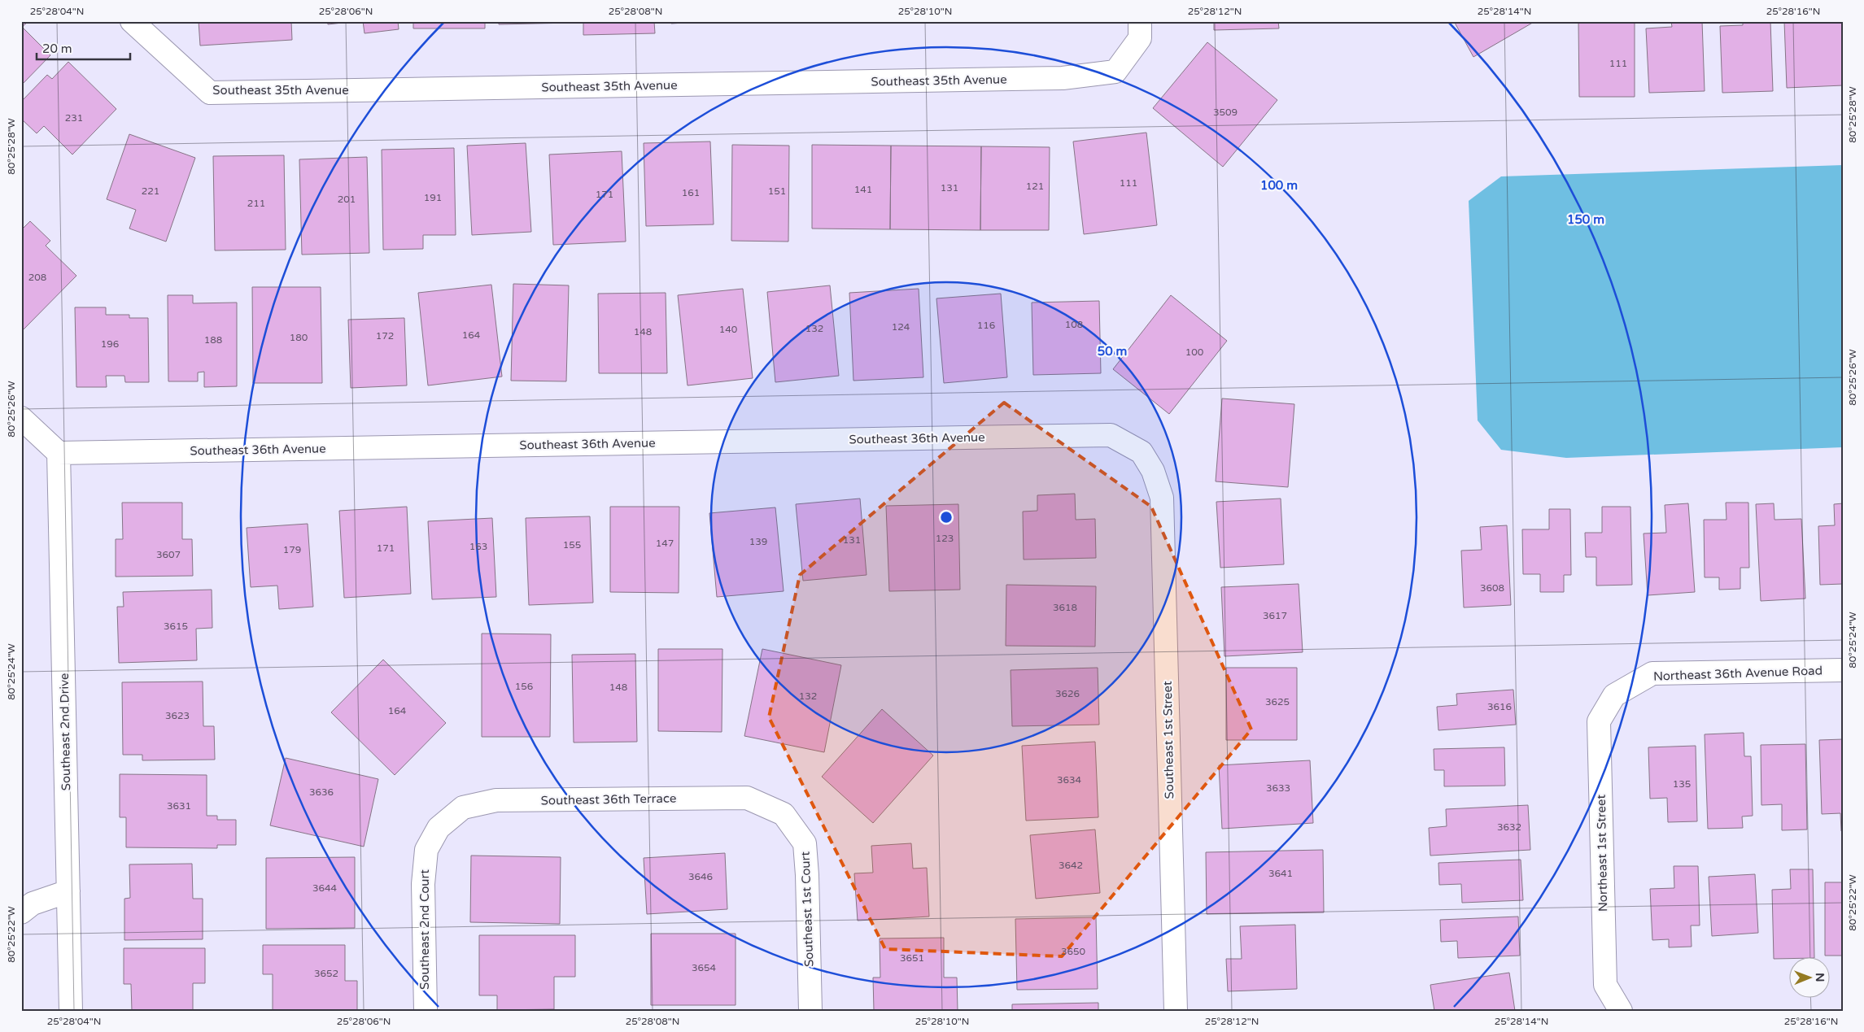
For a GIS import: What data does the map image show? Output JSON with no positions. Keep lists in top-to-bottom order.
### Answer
{
  "streets": {
    "street": [
      "Southeast 35th Avenue",
      "Southeast 36th Avenue",
      "Northeast 36th Avenue Road",
      "Southeast 2nd Drive",
      "Southeast 1st Street",
      "Southeast 36th Terrace",
      "Northeast 1st Street",
      "Southeast 1st Court",
      "Southeast 2nd Court"
    ]
  },
  "crossings": [
    ["Southeast 36th Avenue", "Southeast 2nd Drive"],
    ["Southeast 36th Avenue", "Southeast 1st Street"],
    ["Northeast 36th Avenue Road", "Northeast 1st Street"],
    ["Southeast 36th Terrace", "Southeast 1st Court"],
    ["Southeast 36th Terrace", "Southeast 2nd Court"]
  ],
  "house_numbers": [
    "111",
    "3509",
    "231",
    "111",
    "121",
    "131",
    "141",
    "221",
    "151",
    "161",
    "171",
    "191",
    "201",
    "211",
    "208",
    "108",
    "116",
    "124",
    "132",
    "140",
    "148",
    "164",
    "172",
    "180",
    "188",
    "196",
    "100",
    "123",
    "131",
    "139",
    "147",
    "155",
    "163",
    "171",
    "179",
    "3607",
    "3608",
    "3618",
    "3617",
    "3615",
    "156",
    "148",
    "3626",
    "132",
    "3625",
    "3616",
    "164",
    "3623",
    "3634",
    "135",
    "3633",
    "3636",
    "3631",
    "3632",
    "3642",
    "3641",
    "3646",
    "3644",
    "3650",
    "3651",
    "3654",
    "3652"
  ],
  "scale_bar": "20 m",
  "north": "right",
  "coordinates": [
    "25°28'04\"N",
    "25°28'06\"N",
    "25°28'08\"N",
    "25°28'10\"N",
    "25°28'12\"N",
    "25°28'14\"N",
    "25°28'16\"N",
    "80°25'28\"W",
    "80°25'26\"W",
    "80°25'24\"W",
    "80°25'22\"W"
  ],
  "rings": ["100 m", "150 m", "50 m"]
}
